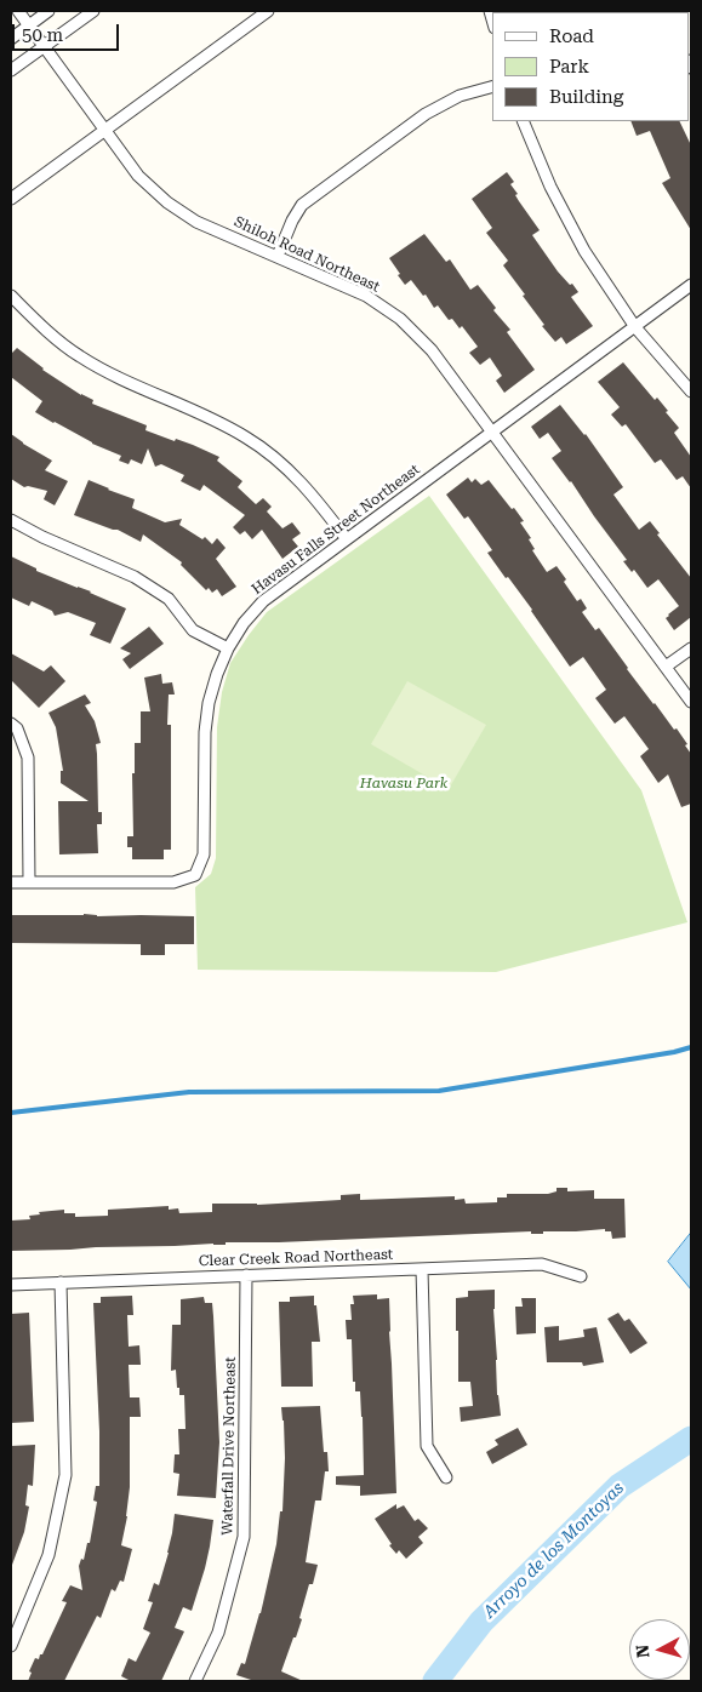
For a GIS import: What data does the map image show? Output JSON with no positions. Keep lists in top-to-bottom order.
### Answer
{
  "streets": {
    "street": [
      "Shiloh Road Northeast",
      "Havasu Falls Street Northeast",
      "Clear Creek Road Northeast",
      "Waterfall Drive Northeast"
    ]
  },
  "crossings": [
    ["Shiloh Road Northeast", "Havasu Falls Street Northeast"],
    ["Clear Creek Road Northeast", "Waterfall Drive Northeast"]
  ],
  "water": ["Arroyo de los Montoyas"],
  "parks": ["Havasu Park"],
  "legend": ["Road", "Park", "Building"],
  "scale_bar": "50 m",
  "north": "left"
}
